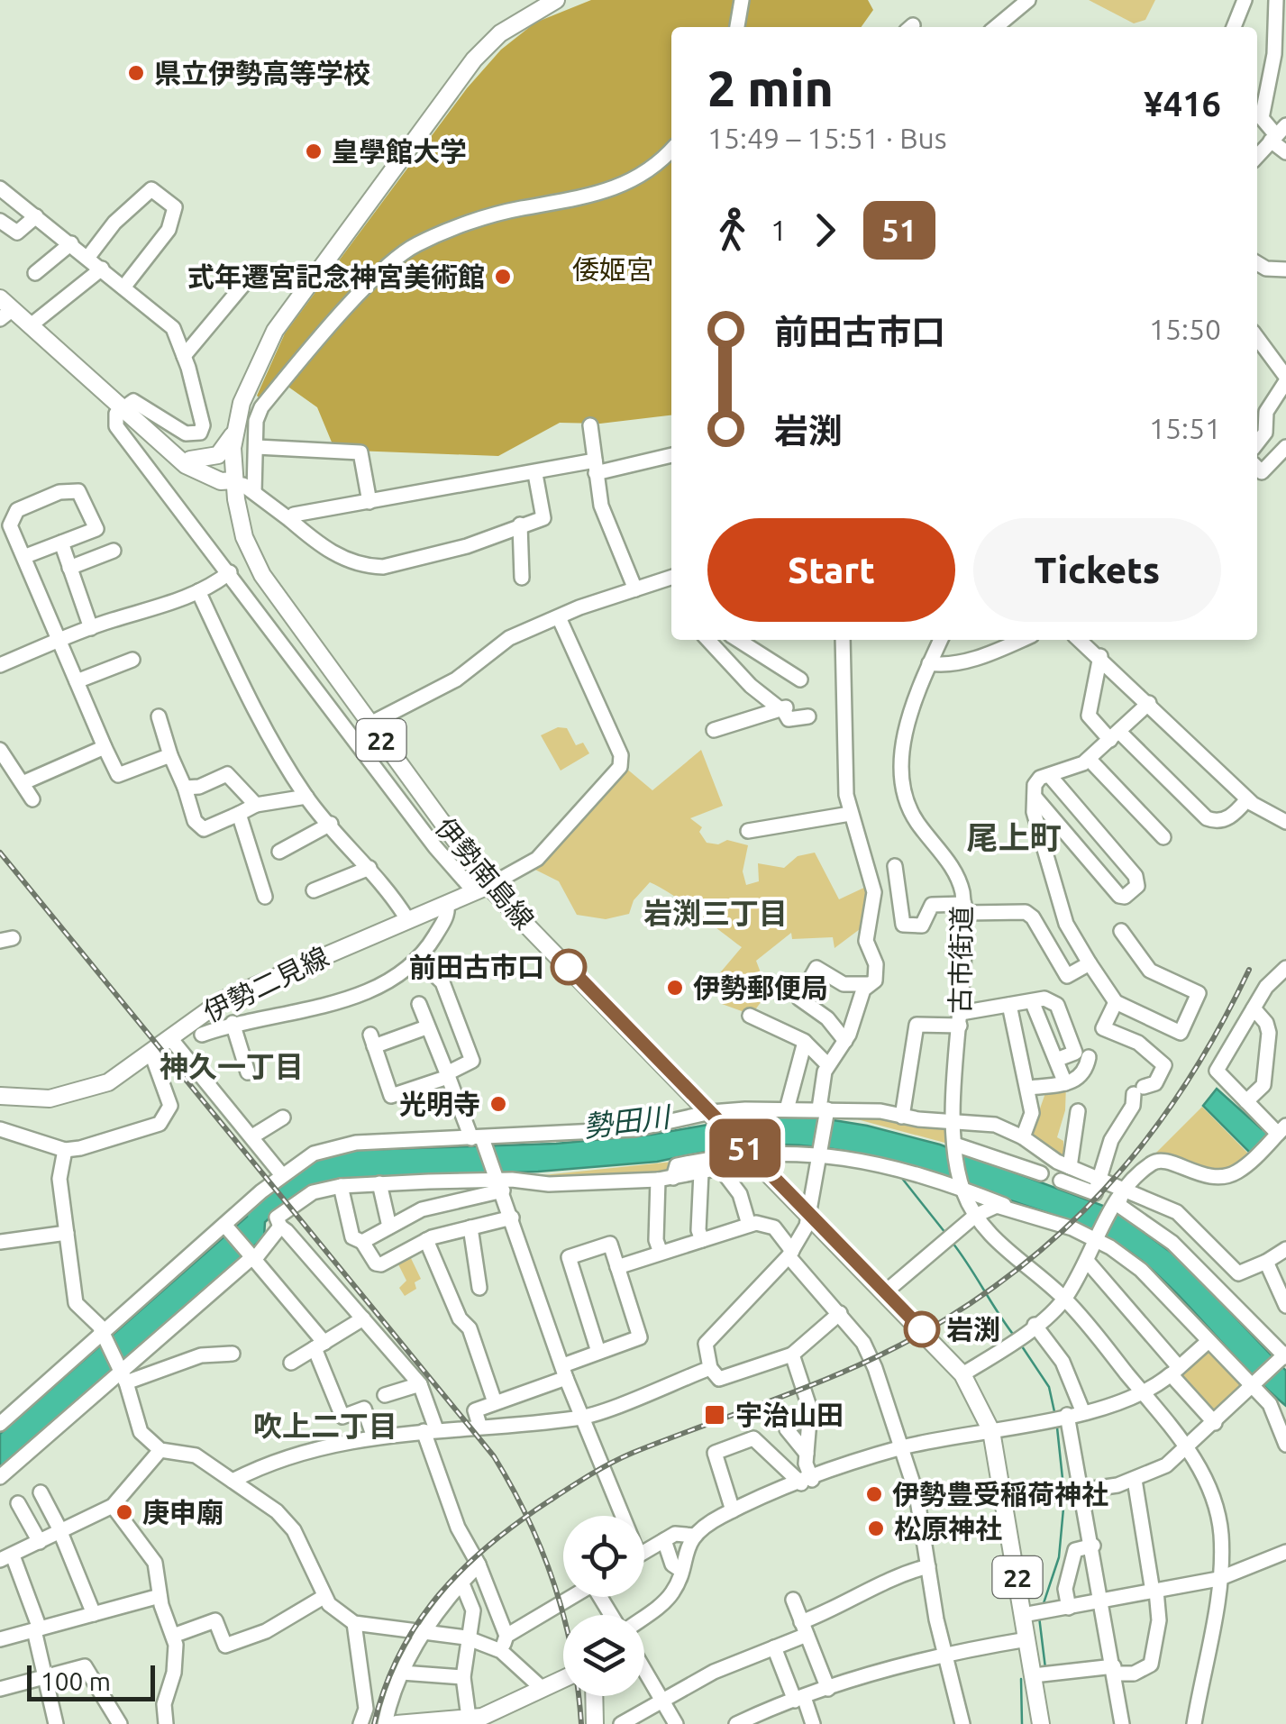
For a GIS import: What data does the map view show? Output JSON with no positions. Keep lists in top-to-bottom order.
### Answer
{
  "streets": {
    "main road": ["22", "伊勢南島線", "伊勢二見線"],
    "street": ["古市街道"]
  },
  "crossings": [
    ["伊勢南島線", "伊勢二見線"]
  ],
  "districts": [
    "尾上町",
    "岩渕三丁目",
    "神久一丁目",
    "吹上二丁目"
  ],
  "water": ["勢田川"],
  "parks": ["倭姬宮"],
  "places": {
    "other": [
      "県立伊勢高等学校",
      "皇學館大学",
      "式年遷宮記念神宮美術館",
      "前田古市口",
      "伊勢郵便局",
      "光明寺",
      "岩渕",
      "伊勢豊受稲荷神社",
      "庚申廟",
      "松原神社"
    ],
    "transit": ["宇治山田"]
  },
  "lines": ["bus line 51"],
  "scale_bar": "100 m",
  "page": {
    "on_map": "51",
    "heading": ["2 min", "15:49 – 15:51 · Bus", "¥416"],
    "legs": ["1", "51"],
    "list": [
      {
        "name": "前田古市口",
        "value": "15:50"
      },
      {
        "name": "岩渕",
        "value": "15:51"
      }
    ],
    "buttons": ["Start", "Tickets"],
    "scale": "100 m"
  }
}
